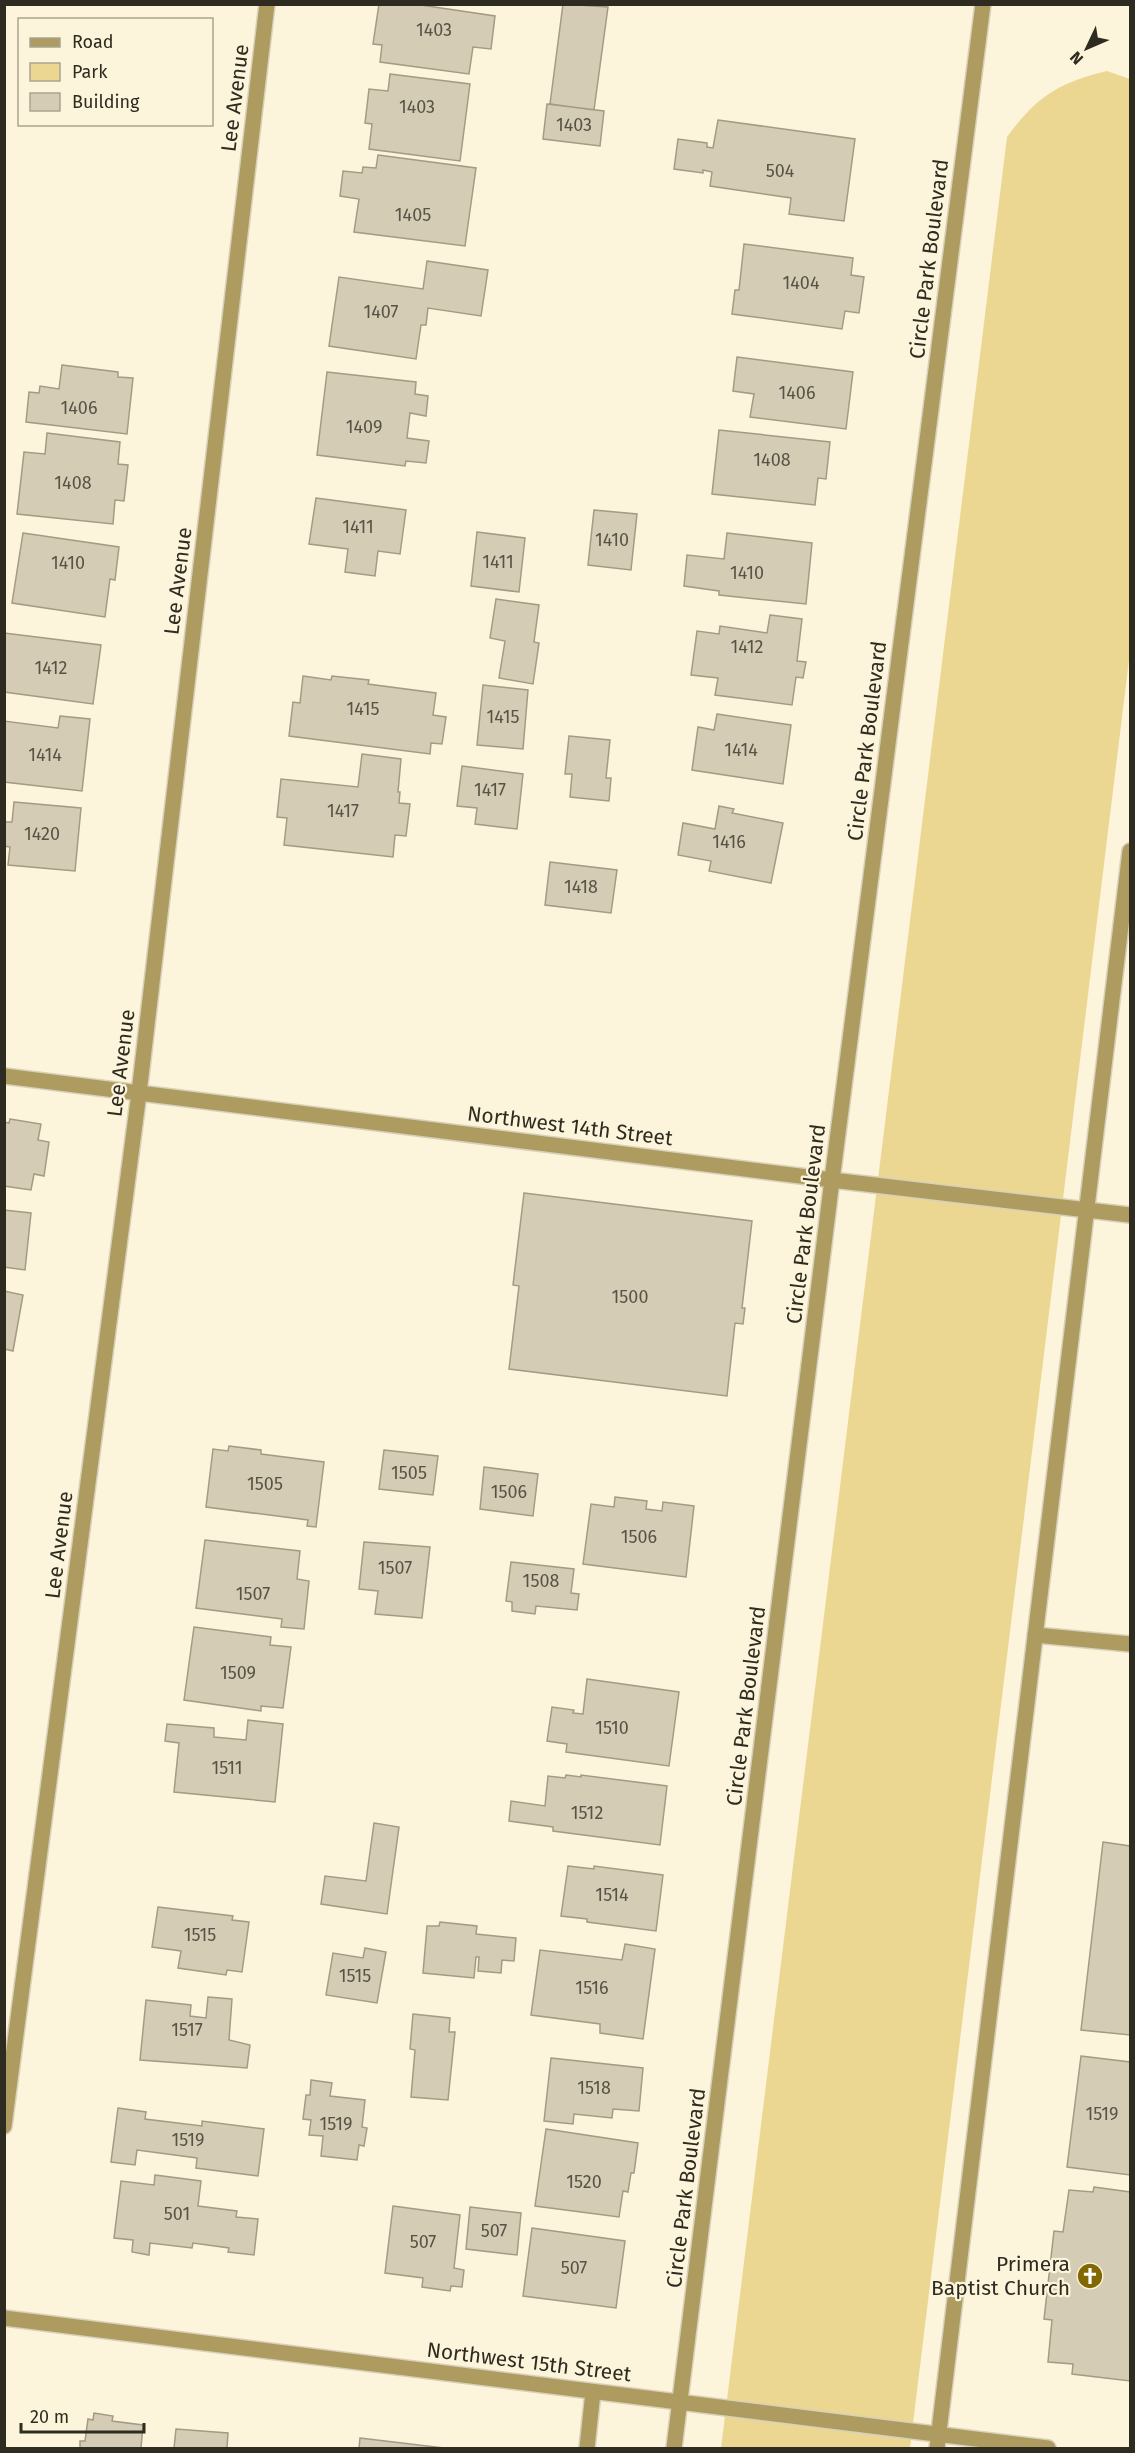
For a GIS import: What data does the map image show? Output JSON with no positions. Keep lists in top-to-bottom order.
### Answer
{
  "streets": {
    "street": [
      "Lee Avenue",
      "Circle Park Boulevard",
      "Northwest 14th Street",
      "Northwest 15th Street"
    ]
  },
  "crossings": [
    ["Lee Avenue", "Northwest 14th Street"],
    ["Circle Park Boulevard", "Northwest 14th Street"],
    ["Circle Park Boulevard", "Northwest 15th Street"]
  ],
  "places": {
    "church": ["Primera Baptist Church"]
  },
  "house_numbers": [
    "1403",
    "1403",
    "1403",
    "504",
    "1405",
    "1404",
    "1407",
    "1406",
    "1406",
    "1409",
    "1408",
    "1408",
    "1411",
    "1410",
    "1411",
    "1410",
    "1410",
    "1412",
    "1412",
    "1415",
    "1415",
    "1414",
    "1414",
    "1417",
    "1417",
    "1420",
    "1416",
    "1418",
    "1500",
    "1505",
    "1505",
    "1506",
    "1506",
    "1507",
    "1508",
    "1507",
    "1509",
    "1510",
    "1511",
    "1512",
    "1514",
    "1515",
    "1515",
    "1516",
    "1517",
    "1518",
    "1519",
    "1519",
    "1519",
    "1520",
    "501",
    "507",
    "507",
    "507"
  ],
  "legend": ["Road", "Park", "Building"],
  "scale_bar": "20 m",
  "north": "bottom left"
}
